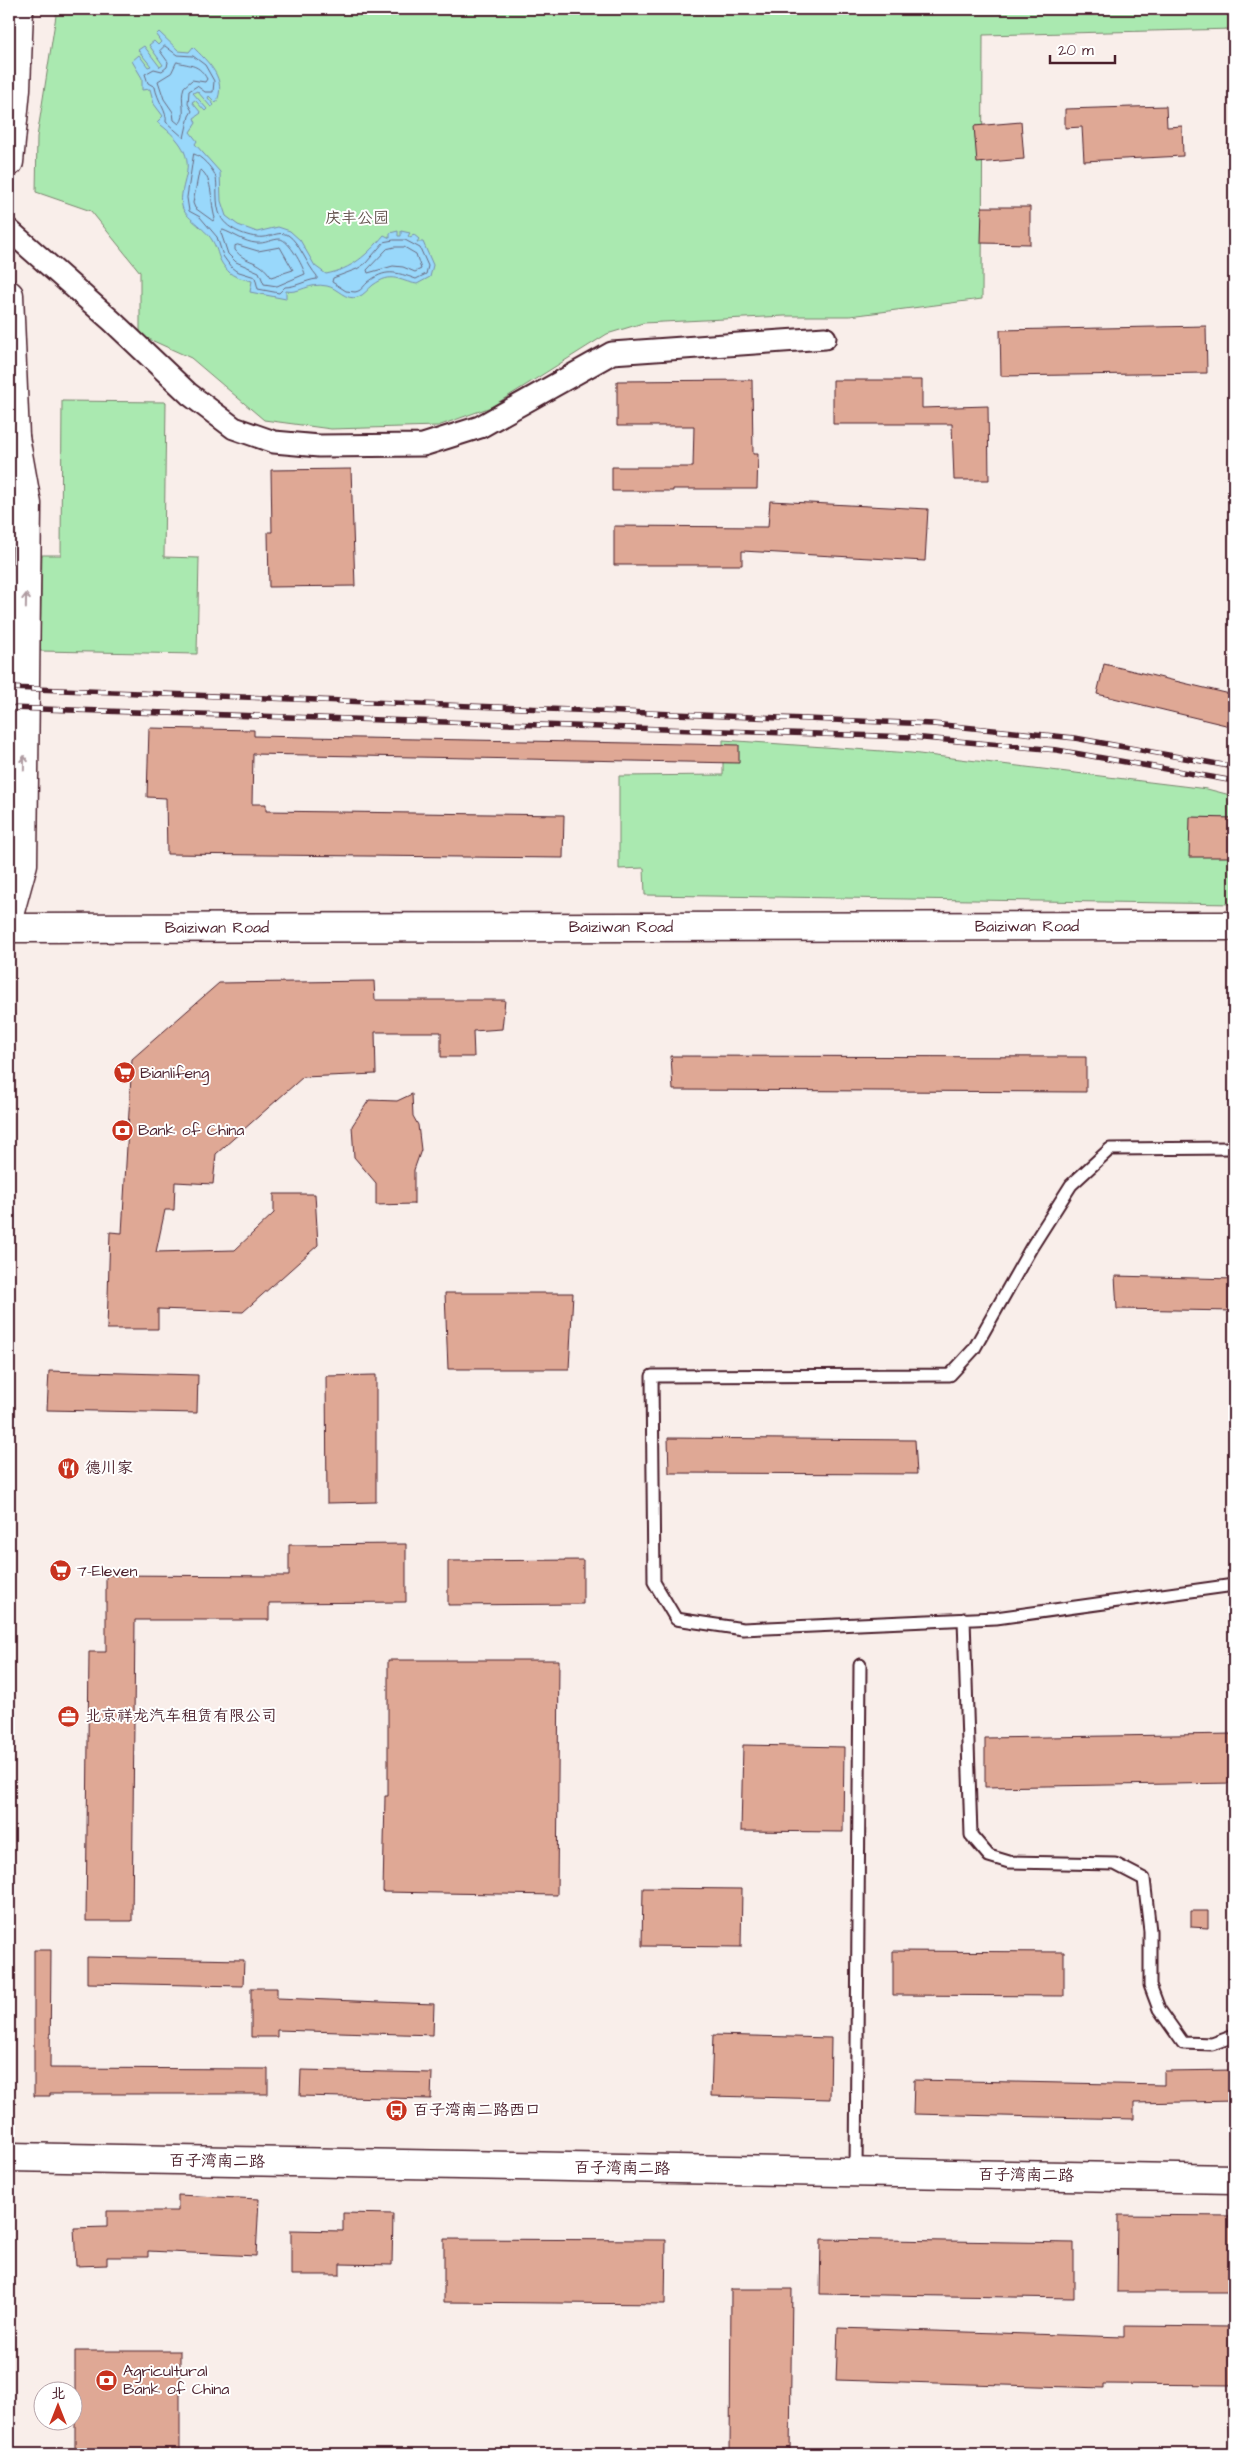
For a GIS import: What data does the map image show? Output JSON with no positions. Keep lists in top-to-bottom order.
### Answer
{
  "streets": {
    "street": ["Baiziwan Road", "百子湾南二路"]
  },
  "parks": ["庆丰公园"],
  "places": {
    "supermarket": ["Bianlifeng", "7-Eleven"],
    "bank": ["Bank of China", "Agricultural Bank of China"],
    "restaurant": ["德川家"],
    "office": ["北京祥龙汽车租赁有限公司"],
    "bus stop": ["百子湾南二路西口"]
  },
  "scale_bar": "20 m",
  "north": "top"
}
